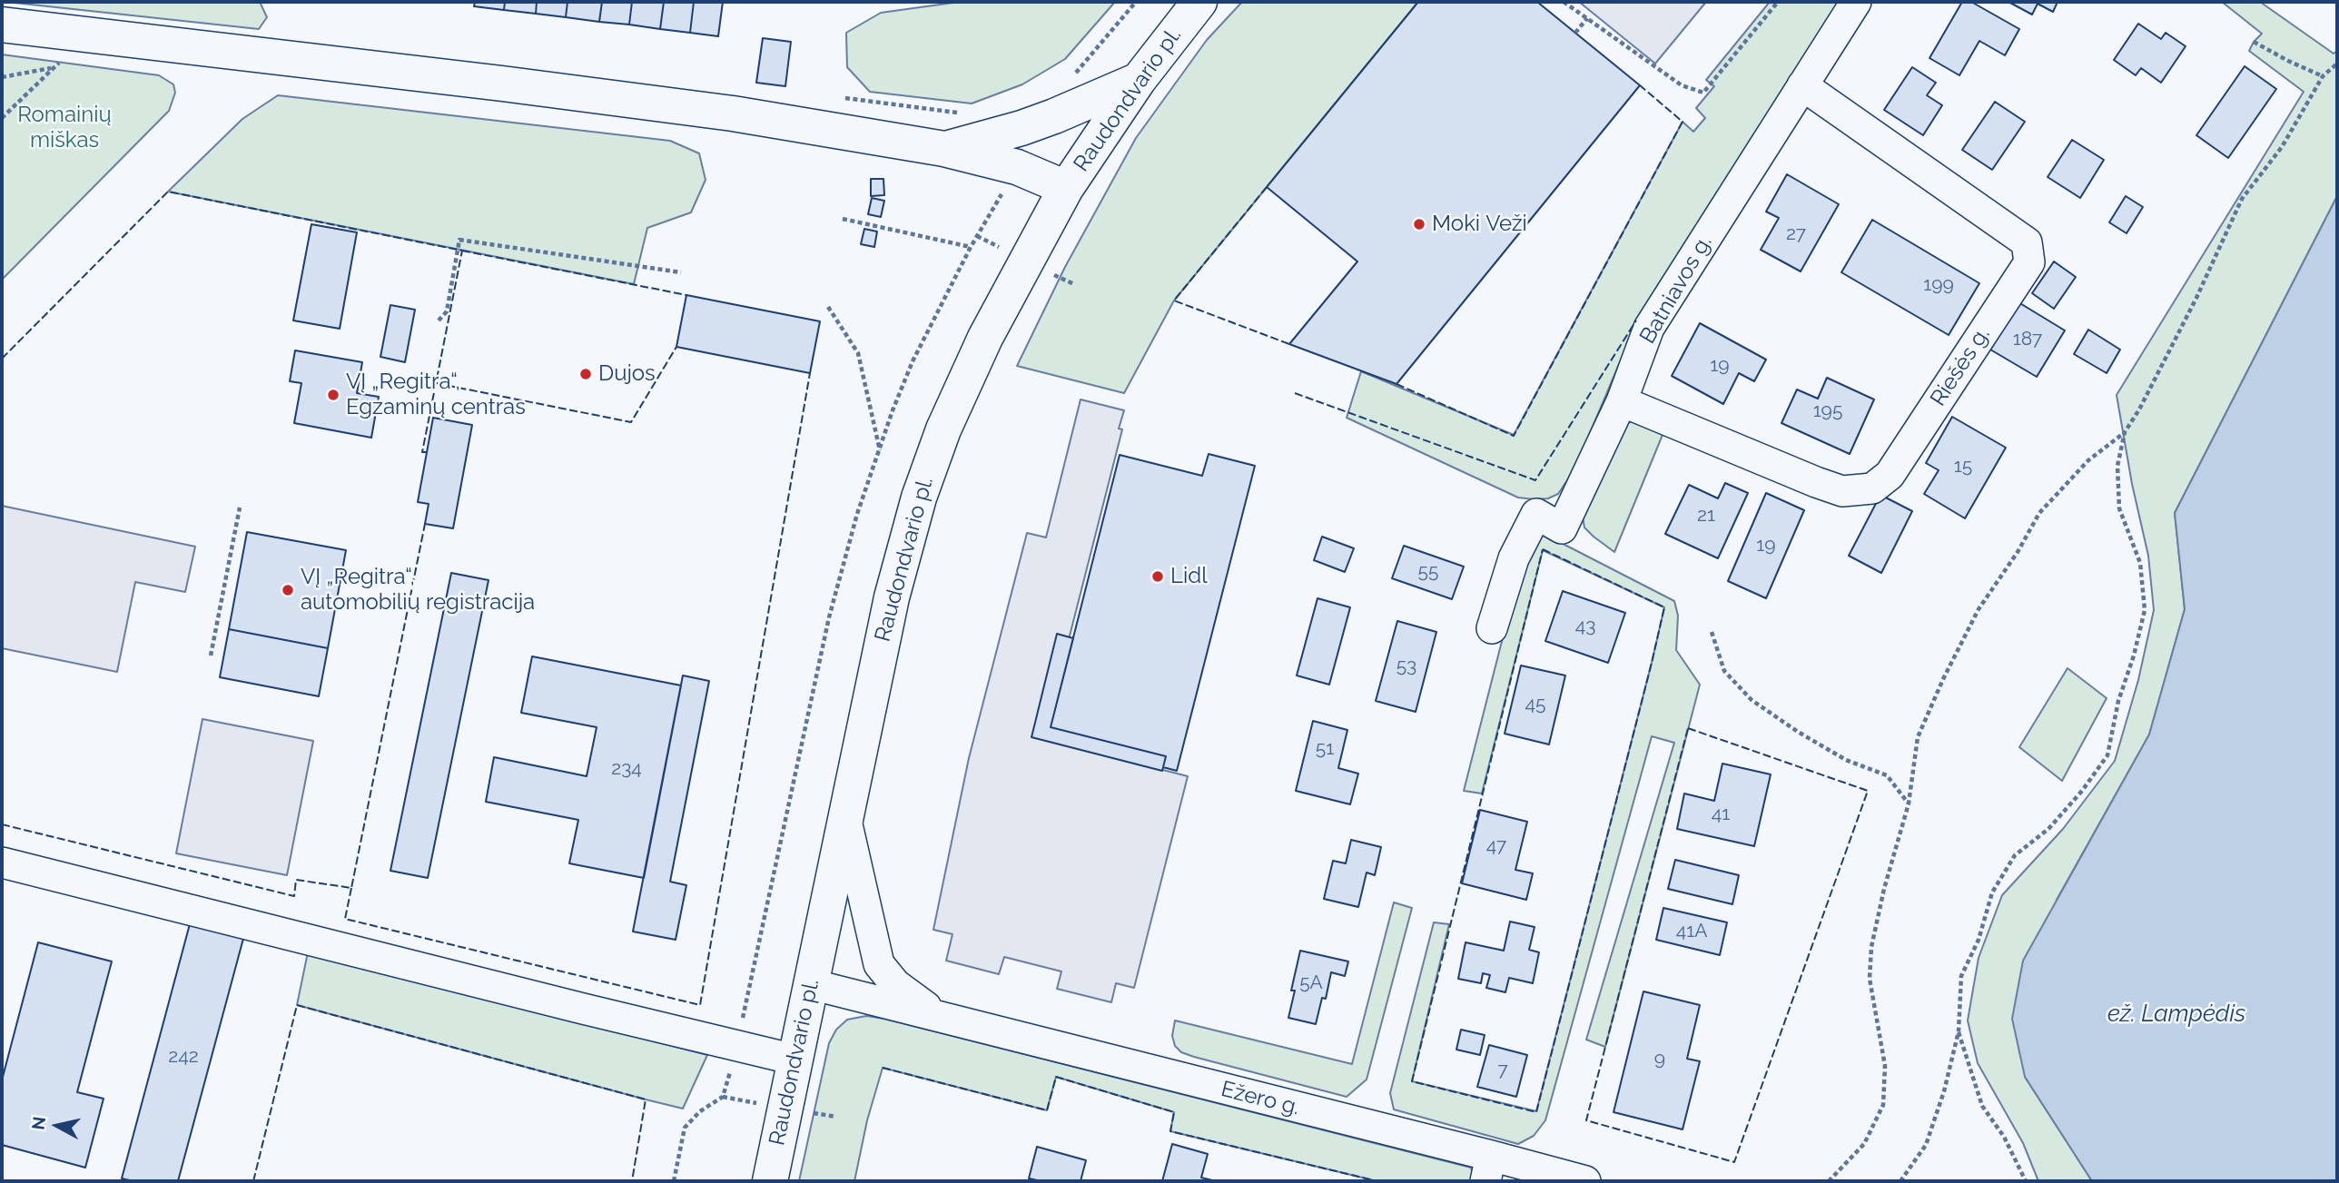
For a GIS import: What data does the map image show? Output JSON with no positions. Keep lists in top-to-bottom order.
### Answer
{
  "streets": {
    "main road": ["Raudondvario pl."],
    "street": ["Batniavos g.", "Riešės g.", "Ežero g."]
  },
  "crossings": [
    ["Raudondvario pl.", "Ežero g."],
    ["Batniavos g.", "Riešės g."]
  ],
  "water": ["ež. Lampėdis"],
  "parks": ["Romainių miškas"],
  "places": [
    "Moki Veži",
    "Dujos",
    "VĮ „Regitra“, Egzaminų centras",
    "Lidl",
    "VĮ „Regitra“, automobilių registracija"
  ],
  "house_numbers": [
    "27",
    "199",
    "187",
    "19",
    "195",
    "15",
    "21",
    "19",
    "55",
    "43",
    "53",
    "45",
    "51",
    "234",
    "41",
    "47",
    "41A",
    "5A",
    "242",
    "9",
    "7"
  ],
  "north": "left"
}
